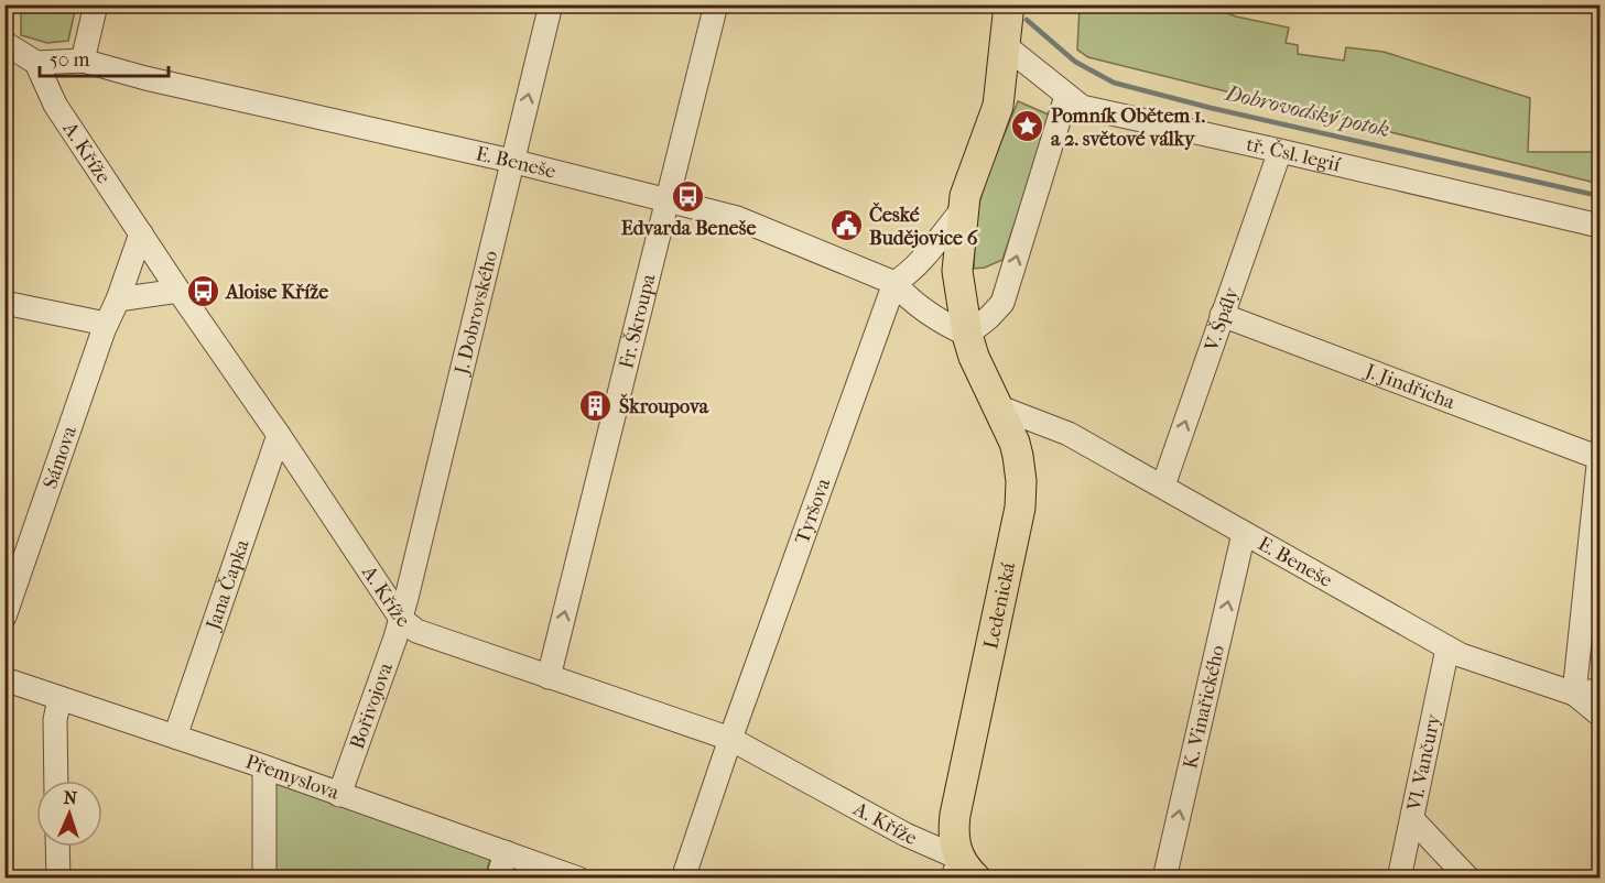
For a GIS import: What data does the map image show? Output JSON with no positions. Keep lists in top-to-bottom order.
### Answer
{
  "streets": {
    "main road": ["Ledenická"],
    "street": [
      "A. Kříže",
      "tř. Čsl. legií",
      "E. Beneše",
      "J. Dobrovského",
      "V. Špály",
      "Fr. Škroupa",
      "J. Jindřicha",
      "Sámova",
      "Tyršova",
      "Jana Čapka",
      "K. Vinařického",
      "Bořivojova",
      "Vl. Vančury",
      "Přemyslova"
    ]
  },
  "crossings": [
    ["A. Kříže", "E. Beneše"],
    ["A. Kříže", "J. Dobrovského"],
    ["A. Kříže", "Fr. Škroupa"],
    ["A. Kříže", "Sámova"],
    ["A. Kříže", "Tyršova"],
    ["A. Kříže", "Jana Čapka"],
    ["A. Kříže", "Ledenická"],
    ["A. Kříže", "Bořivojova"],
    ["tř. Čsl. legií", "V. Špály"],
    ["tř. Čsl. legií", "Ledenická"],
    ["E. Beneše", "J. Dobrovského"],
    ["E. Beneše", "V. Špály"],
    ["E. Beneše", "Fr. Škroupa"],
    ["E. Beneše", "Tyršova"],
    ["E. Beneše", "Ledenická"],
    ["E. Beneše", "K. Vinařického"],
    ["E. Beneše", "Vl. Vančury"],
    ["J. Dobrovského", "Bořivojova"],
    ["V. Špály", "J. Jindřicha"],
    ["Tyršova", "Ledenická"],
    ["Jana Čapka", "Přemyslova"],
    ["Bořivojova", "Přemyslova"]
  ],
  "one_way": ["V. Špály", "Fr. Škroupa", "K. Vinařického"],
  "water": ["Dobrovodský potok"],
  "places": {
    "place": ["Pomník Obětem 1. a 2. světové války"],
    "bus stop": ["Edvarda Beneše", "Aloise Kříže"],
    "public building": ["České Budějovice 6"],
    "building": ["Škroupova"]
  },
  "scale_bar": "50 m",
  "north": "top"
}
